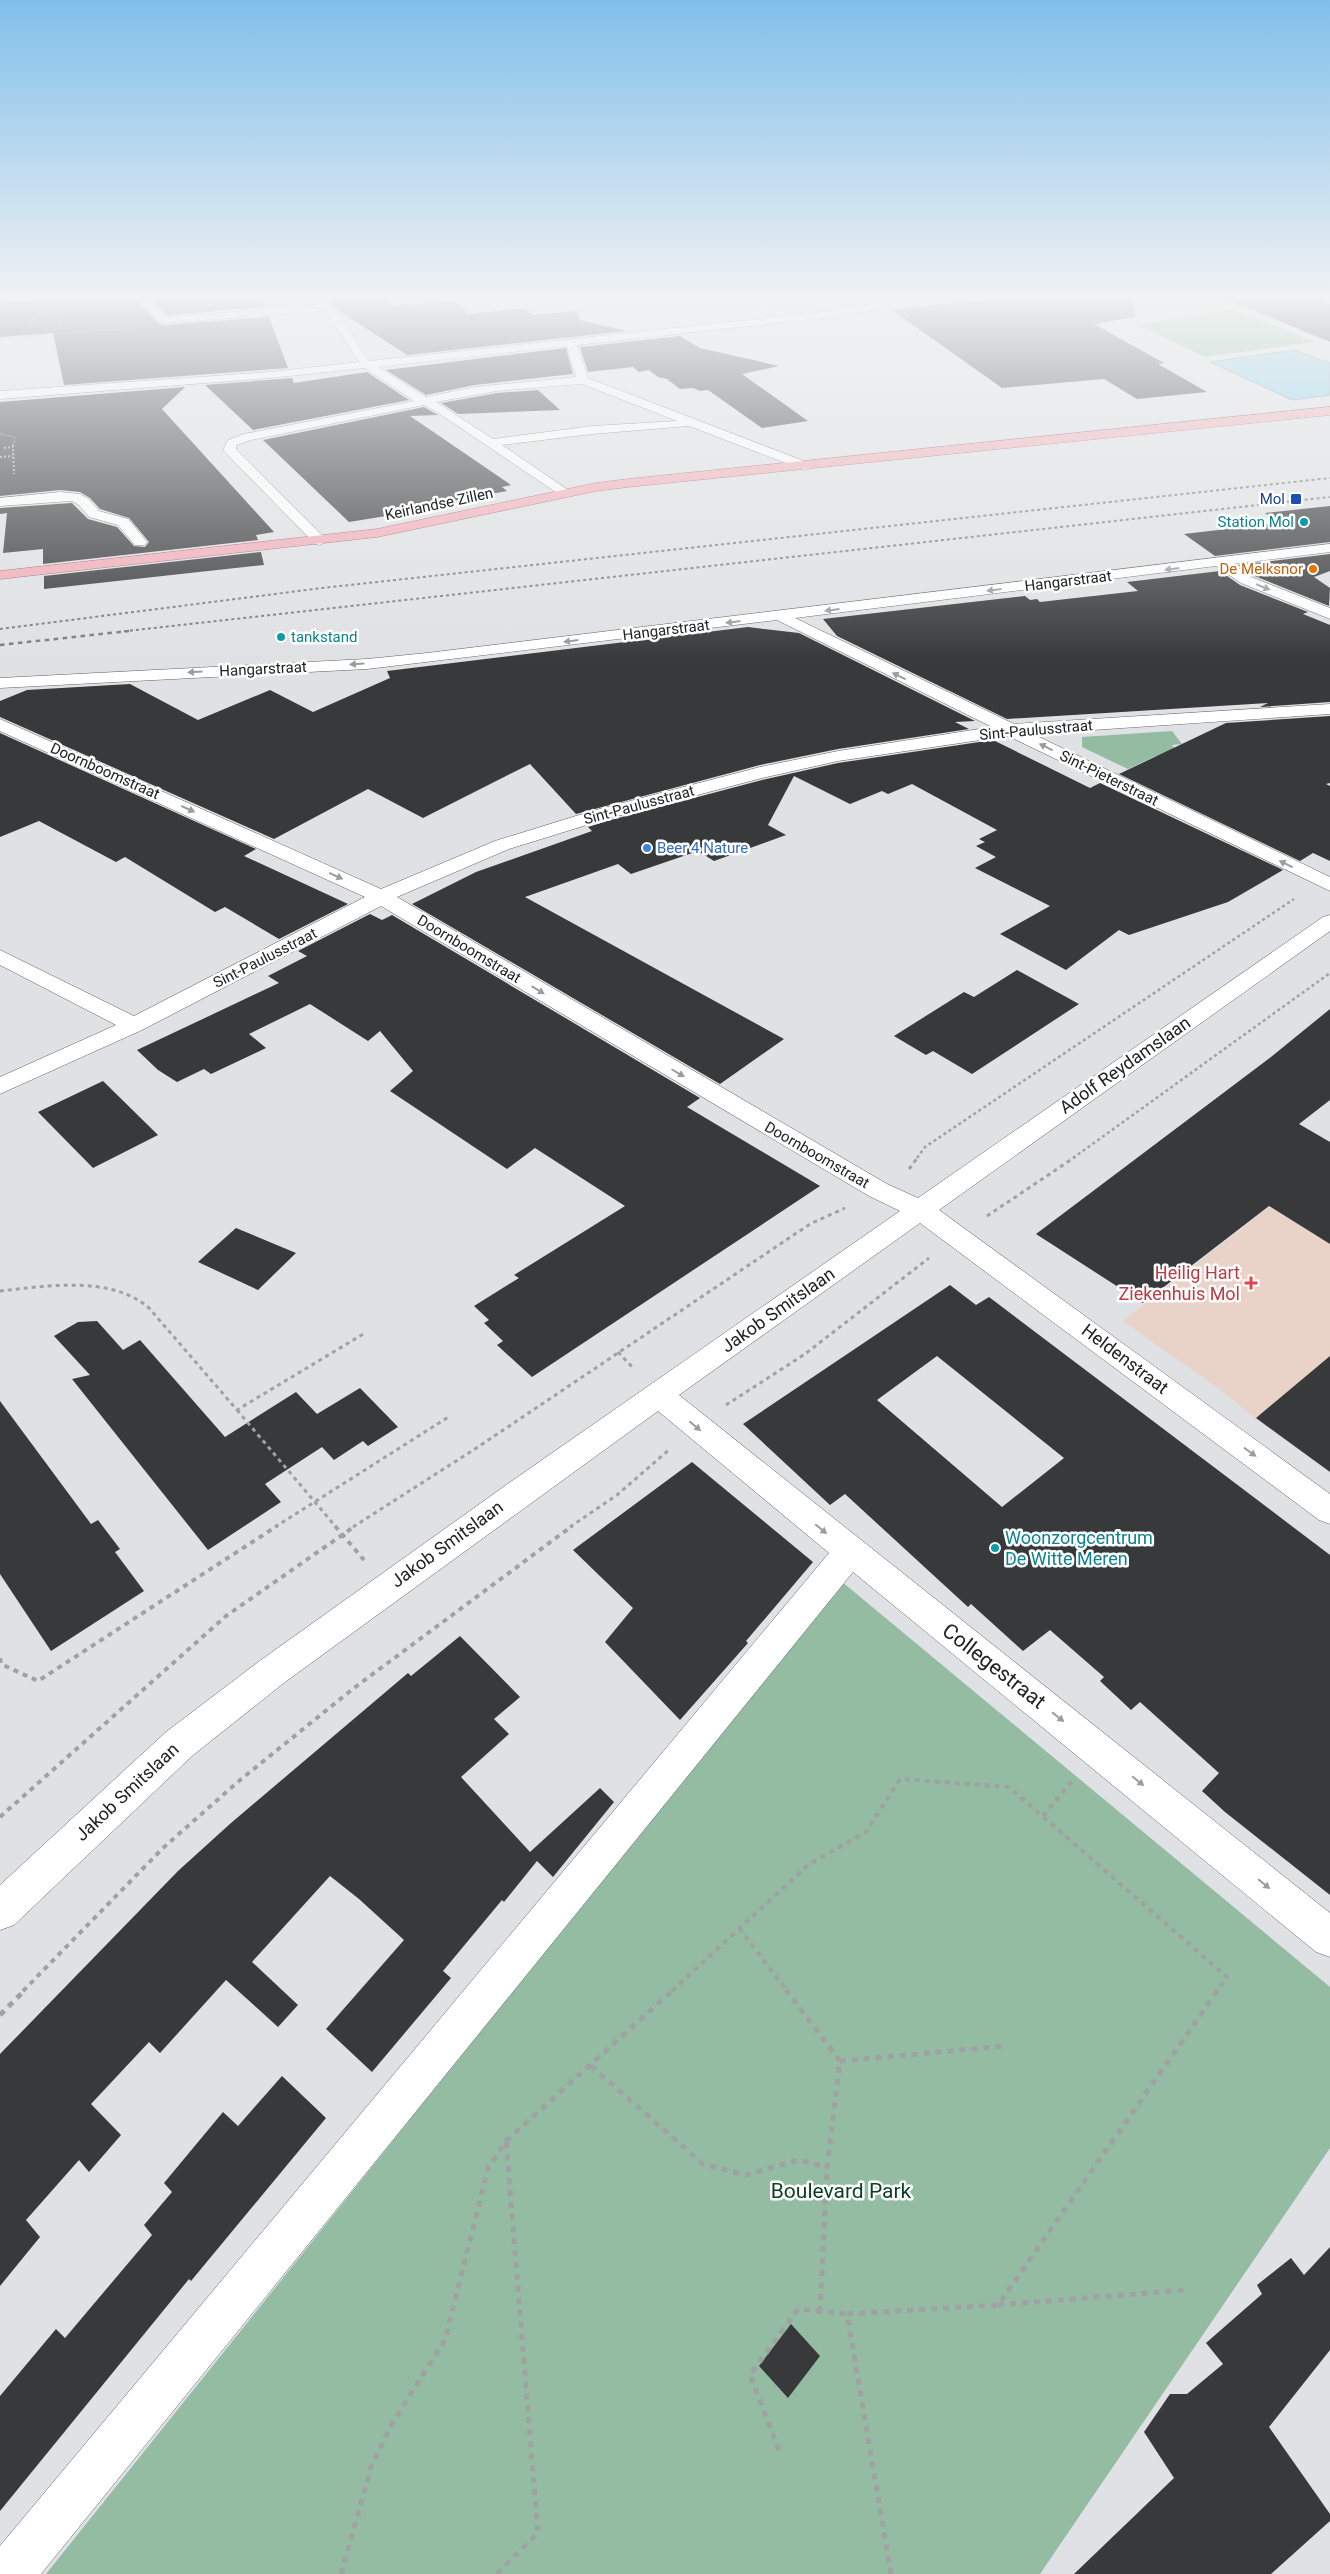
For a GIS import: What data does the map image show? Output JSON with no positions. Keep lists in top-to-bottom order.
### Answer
{
  "streets": {
    "main road": ["Keirlandse Zillen"],
    "street": [
      "Hangarstraat",
      "Sint-Paulusstraat",
      "Doornboomstraat",
      "Sint-Pieterstraat",
      "Adolf Reydamslaan",
      "Jakob Smitslaan",
      "Heldenstraat",
      "Collegestraat"
    ]
  },
  "crossings": [
    ["Hangarstraat", "Sint-Pieterstraat"],
    ["Sint-Paulusstraat", "Doornboomstraat"],
    ["Sint-Paulusstraat", "Sint-Pieterstraat"],
    ["Doornboomstraat", "Adolf Reydamslaan"],
    ["Doornboomstraat", "Jakob Smitslaan"],
    ["Doornboomstraat", "Heldenstraat"],
    ["Adolf Reydamslaan", "Jakob Smitslaan"],
    ["Adolf Reydamslaan", "Heldenstraat"],
    ["Jakob Smitslaan", "Heldenstraat"],
    ["Jakob Smitslaan", "Collegestraat"]
  ],
  "one_way": [
    "Doornboomstraat",
    "Sint-Pieterstraat",
    "Heldenstraat",
    "Collegestraat"
  ],
  "parks": ["Boulevard Park"],
  "places": {
    "transit": ["Mol"],
    "other": [
      "Station Mol",
      "De Melksnor",
      "tankstand",
      "Beer 4 Nature",
      "Woonzorgcentrum De Witte Meren"
    ],
    "health": ["Heilig Hart Ziekenhuis Mol"]
  }
}
